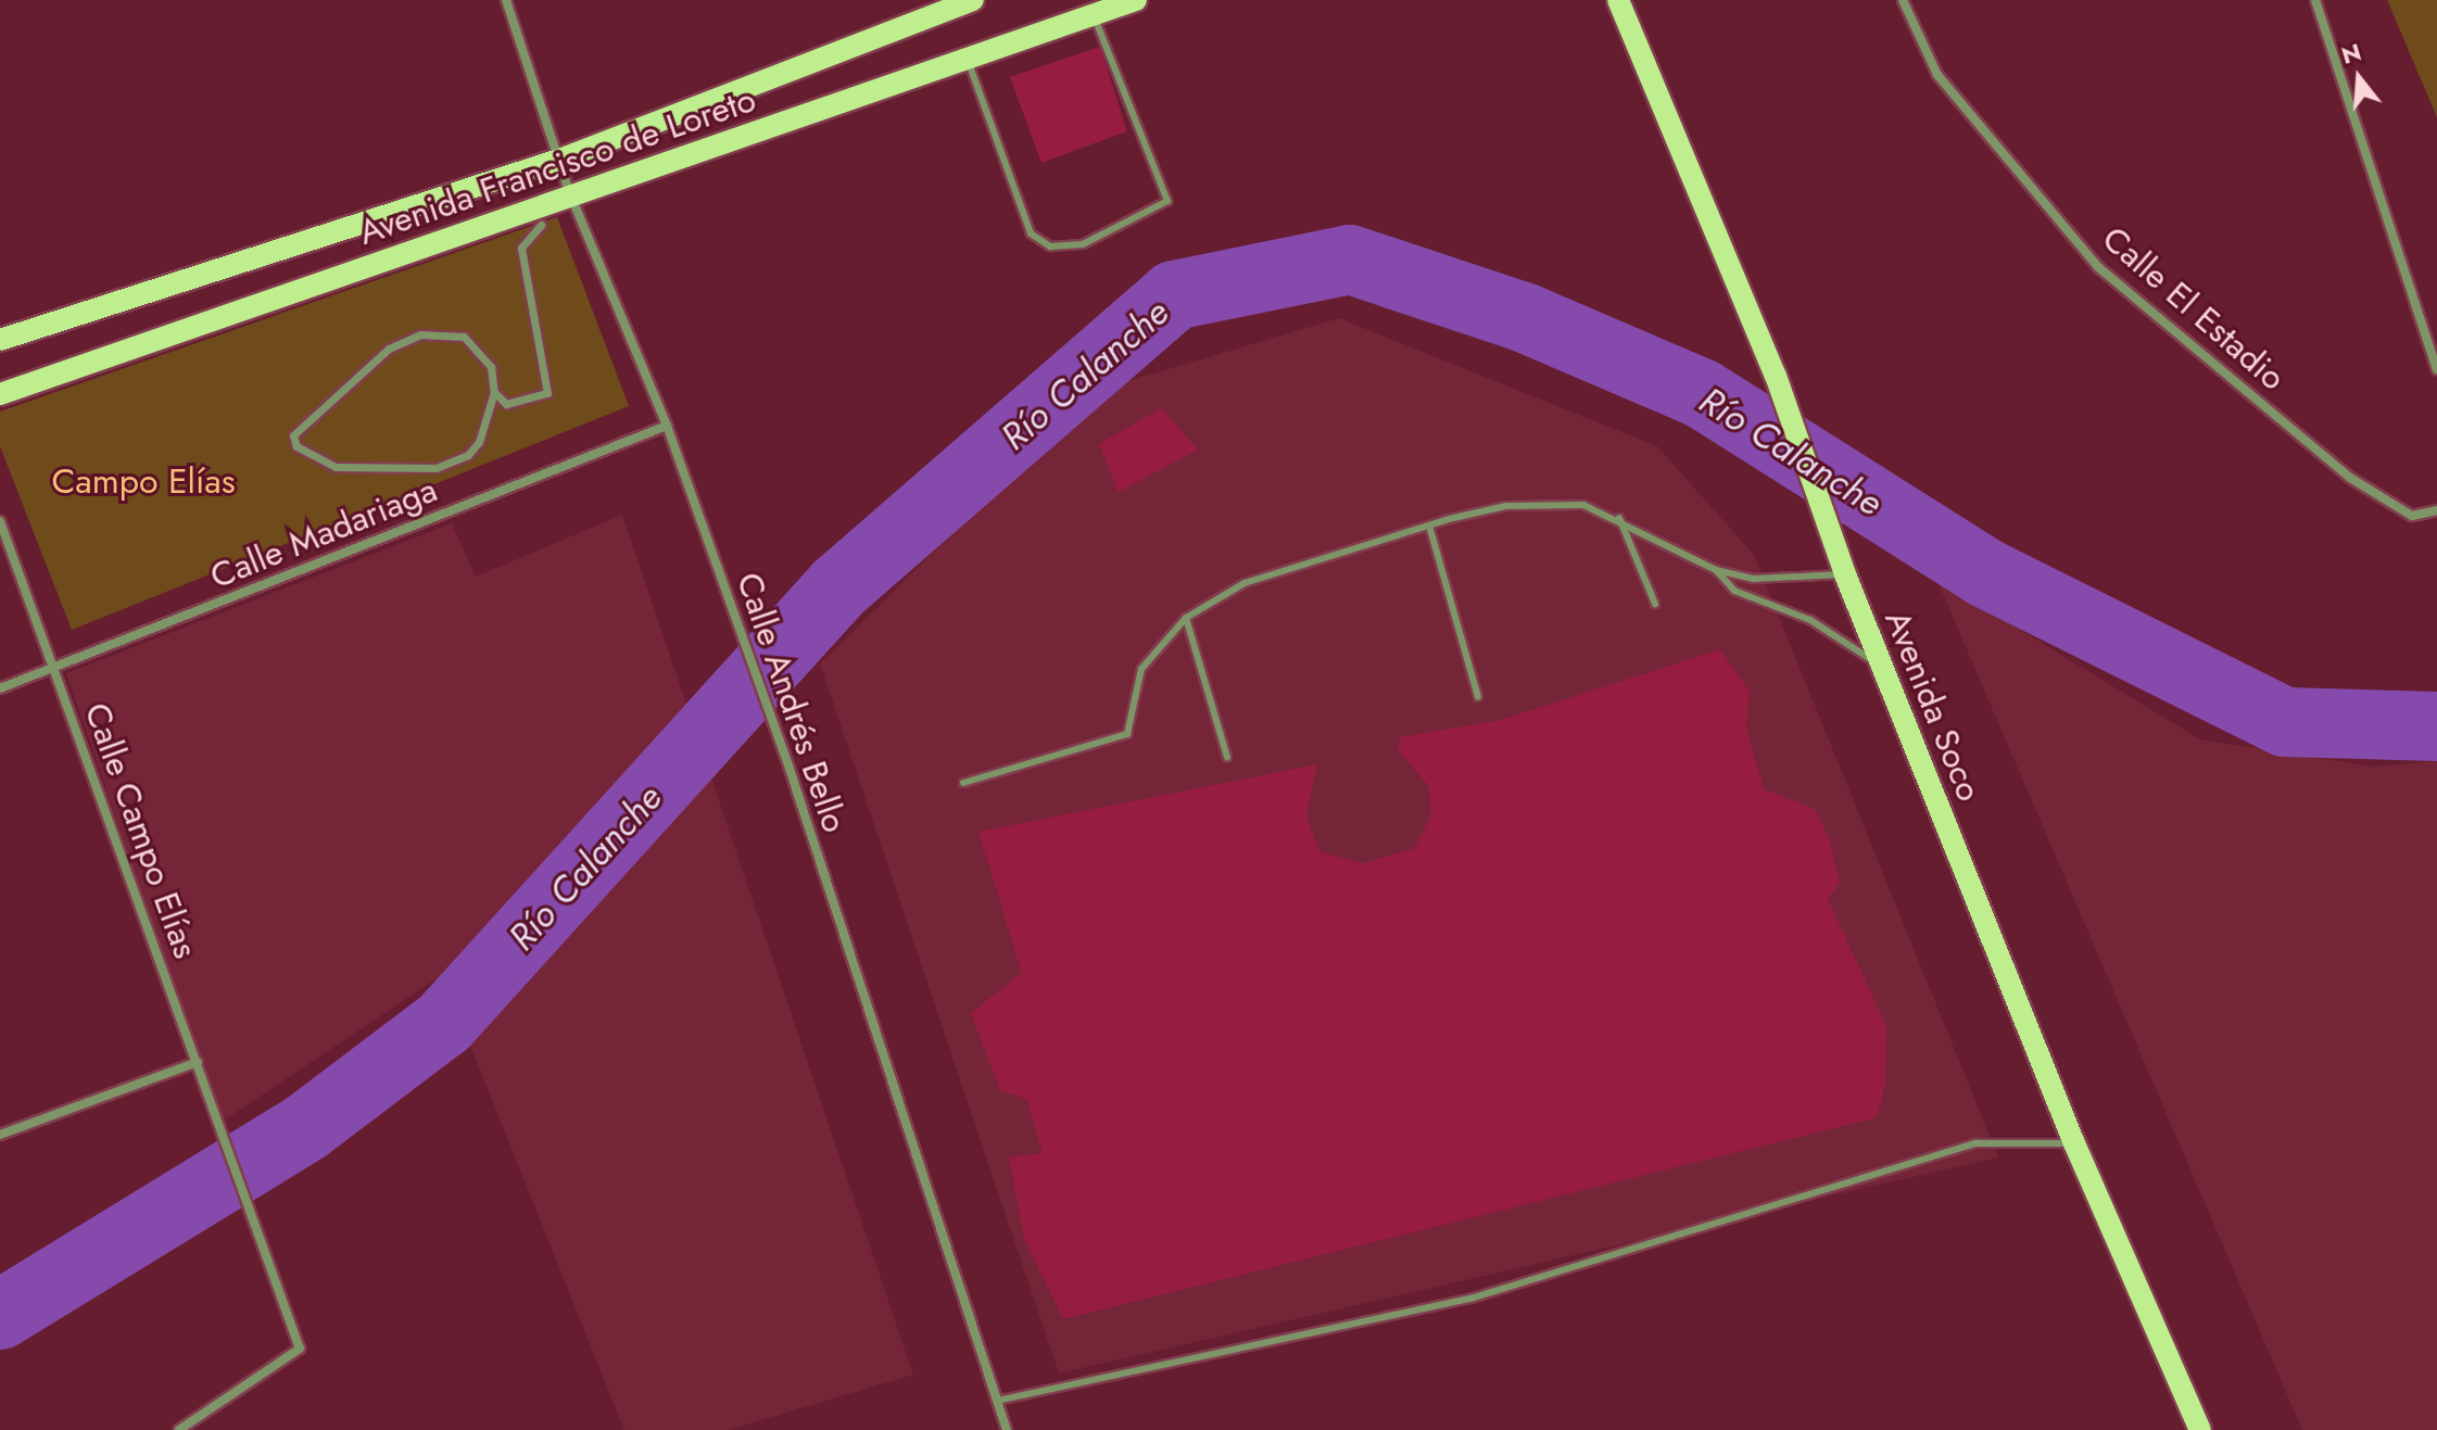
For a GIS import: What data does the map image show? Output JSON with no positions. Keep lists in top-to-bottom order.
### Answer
{
  "streets": {
    "main road": ["Avenida Francisco de Loreto", "Avenida Soco"],
    "street": [
      "Calle El Estadio",
      "Calle Madariaga",
      "Calle Andrés Bello",
      "Calle Campo Elías"
    ]
  },
  "crossings": [
    ["Avenida Francisco de Loreto", "Calle Andrés Bello"],
    ["Calle Madariaga", "Calle Andrés Bello"],
    ["Calle Madariaga", "Calle Campo Elías"]
  ],
  "water": ["Río Calanche"],
  "parks": ["Campo Elías"],
  "north": "top"
}
